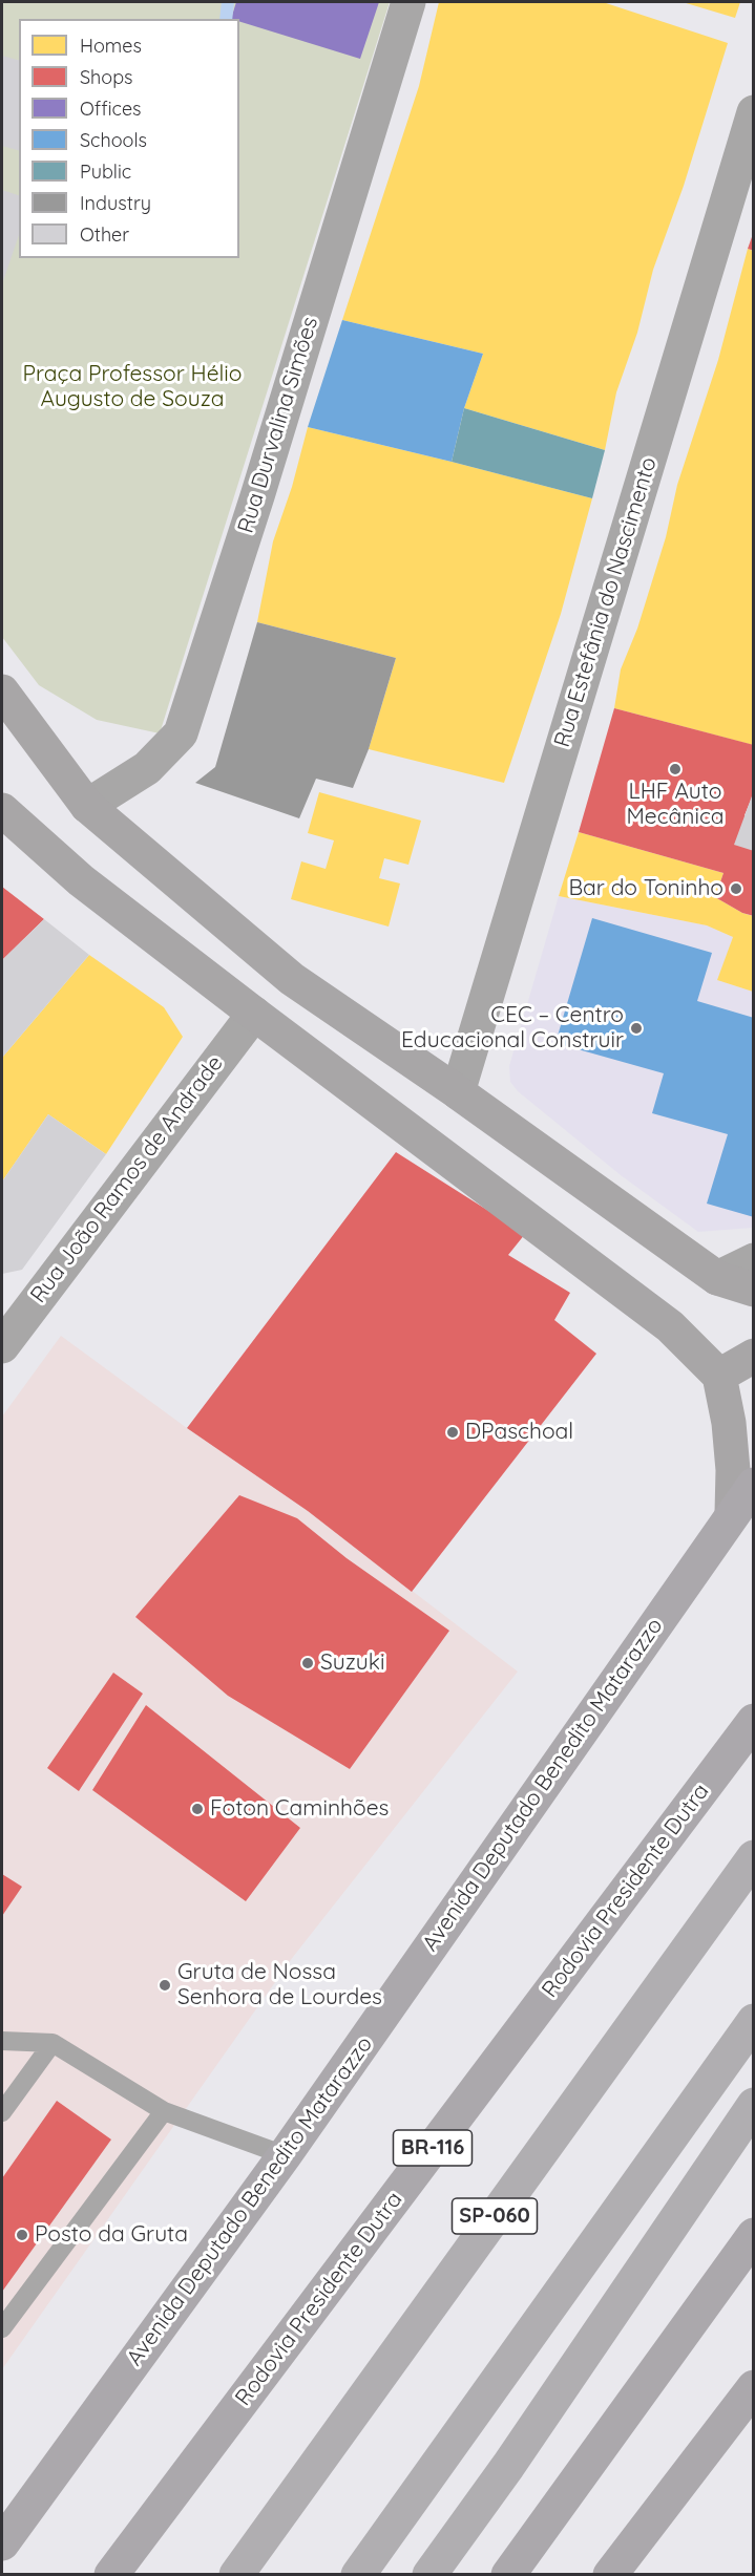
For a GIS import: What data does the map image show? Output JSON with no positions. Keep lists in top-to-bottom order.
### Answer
{
  "streets": {
    "highway": ["SP-060"],
    "main road": ["Avenida Deputado Benedito Matarazzo", "Rodovia Presidente Dutra", "BR-116"],
    "street": ["Rua Durvalina Simões", "Rua Estefânia do Nascimento", "Rua João Ramos de Andrade"]
  },
  "parks": ["Praça Professor Hélio Augusto de Souza"],
  "places": [
    "LHF Auto Mecânica",
    "Bar do Toninho",
    "CEC – Centro Educacional Construir",
    "DPaschoal",
    "Suzuki",
    "Foton Caminhões",
    "Gruta de Nossa Senhora de Lourdes",
    "Posto da Gruta"
  ],
  "legend": [
    "Homes",
    "Shops",
    "Offices",
    "Schools",
    "Public",
    "Industry",
    "Other"
  ]
}
